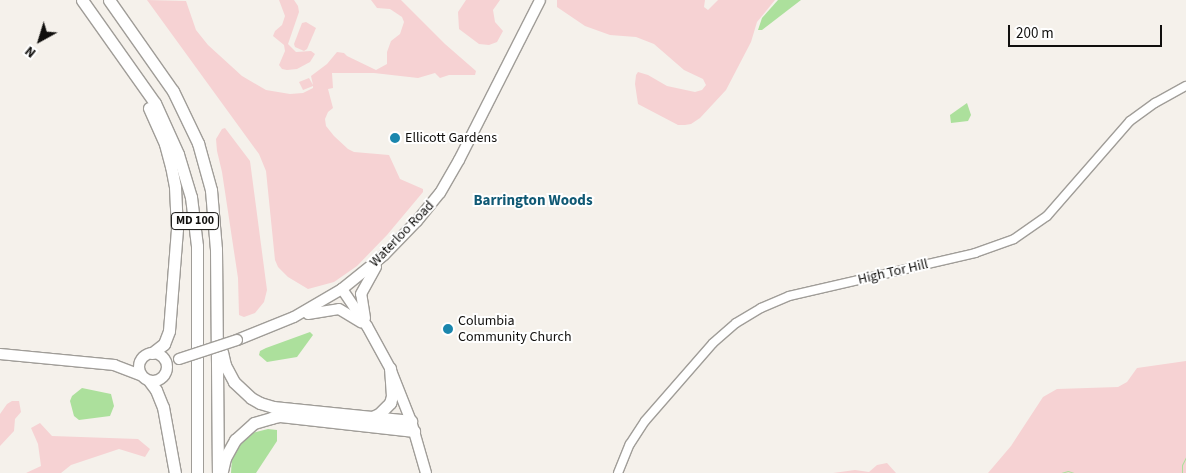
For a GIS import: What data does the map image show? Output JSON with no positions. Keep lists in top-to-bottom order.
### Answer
{
  "streets": {
    "highway": ["MD 100"],
    "main road": ["Waterloo Road"],
    "street": ["High Tor Hill"]
  },
  "districts": ["Barrington Woods"],
  "places": ["Ellicott Gardens", "Columbia Community Church"],
  "scale_bar": "200 m",
  "north": "bottom left"
}
